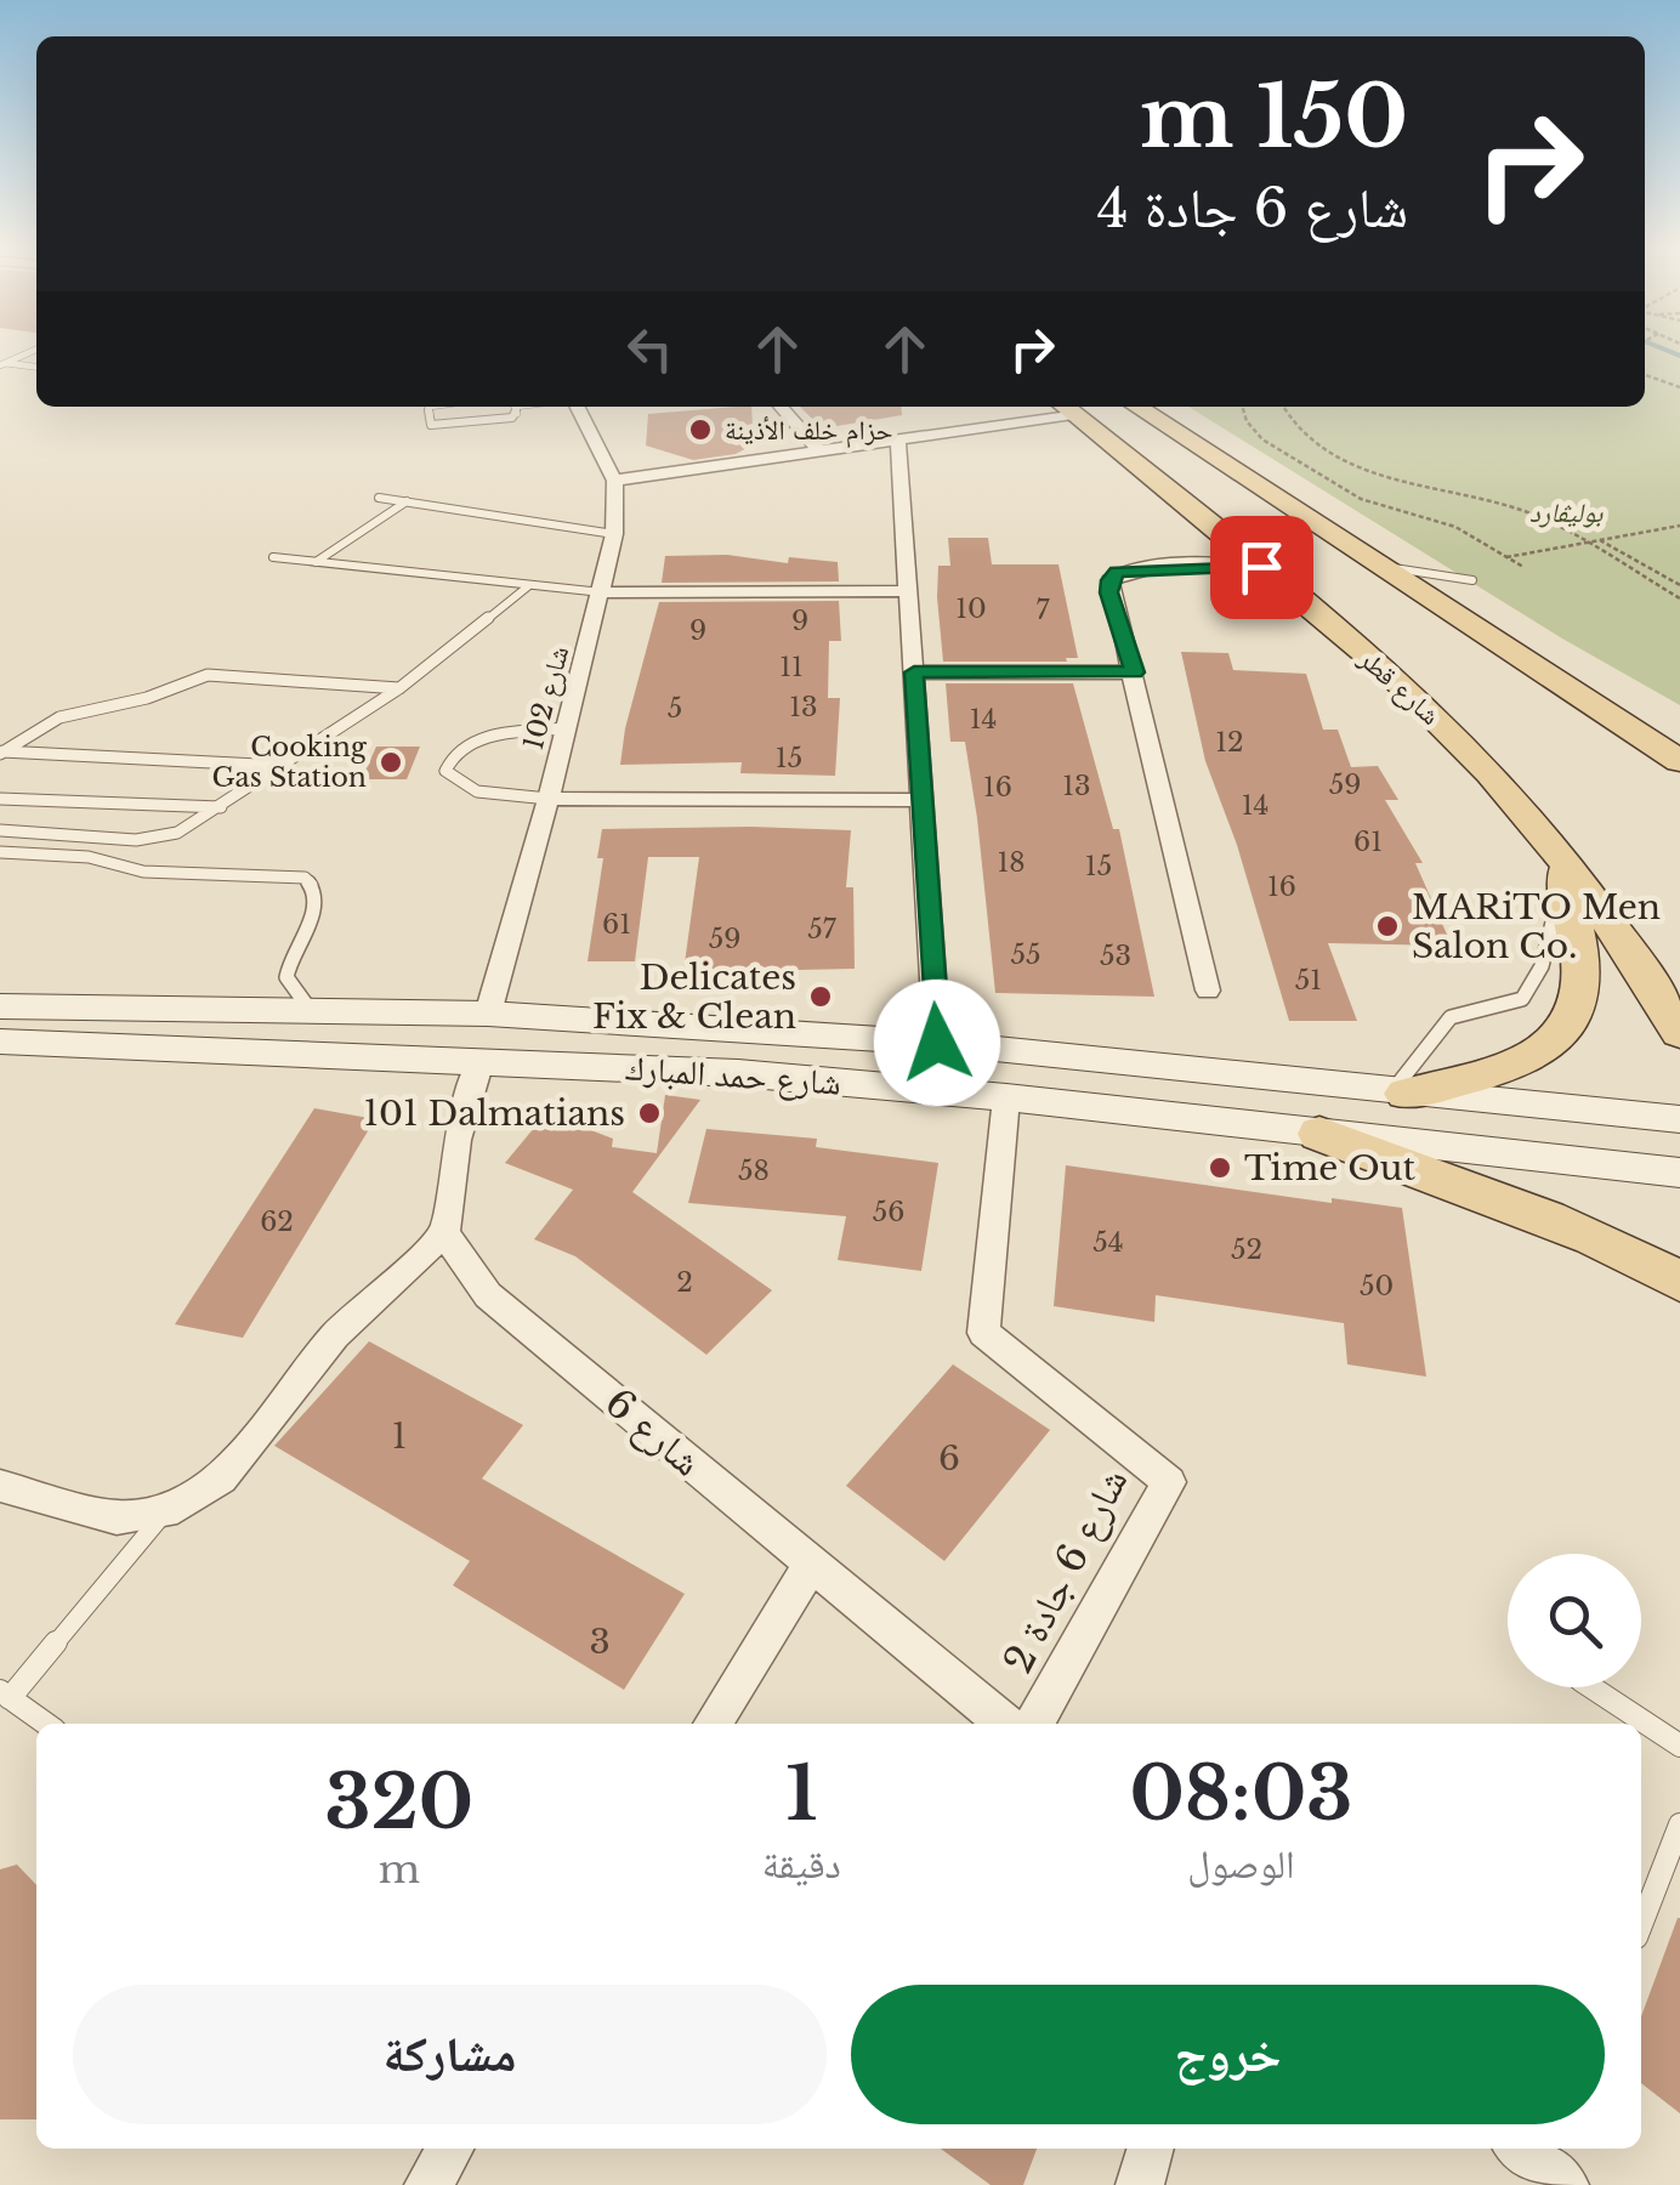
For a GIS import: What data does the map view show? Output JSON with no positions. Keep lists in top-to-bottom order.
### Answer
{
  "streets": {
    "main road": ["شارع قطر", "شارع حمد المبارك"],
    "street": ["شارع 102", "شارع 6", "شارع 6 جادة 2"]
  },
  "crossings": [
    ["شارع 102", "شارع حمد المبارك"],
    ["شارع حمد المبارك", "شارع 6 جادة 2"]
  ],
  "parks": ["بوليڤارد"],
  "places": [
    "حزام خلف الأذينة",
    "Cooking Gas Station",
    "MARiTO Men Salon Co.",
    "Delicates Fix & Clean",
    "101 Dalmatians",
    "Time Out"
  ],
  "house_numbers": [
    "10",
    "7",
    "9",
    "9",
    "11",
    "13",
    "5",
    "14",
    "12",
    "15",
    "59",
    "13",
    "16",
    "14",
    "61",
    "18",
    "15",
    "16",
    "61",
    "57",
    "59",
    "55",
    "53",
    "51",
    "58",
    "56",
    "62",
    "54",
    "52",
    "2",
    "50",
    "1",
    "6",
    "3"
  ],
  "page": {
    "turn": ["150 m", "شارع 6 جادة 4"],
    "eta": [
      "08:03",
      "الوصول",
      "1",
      "دقيقة",
      "320",
      "m"
    ],
    "buttons": ["خروج", "مشاركة"]
  }
}
